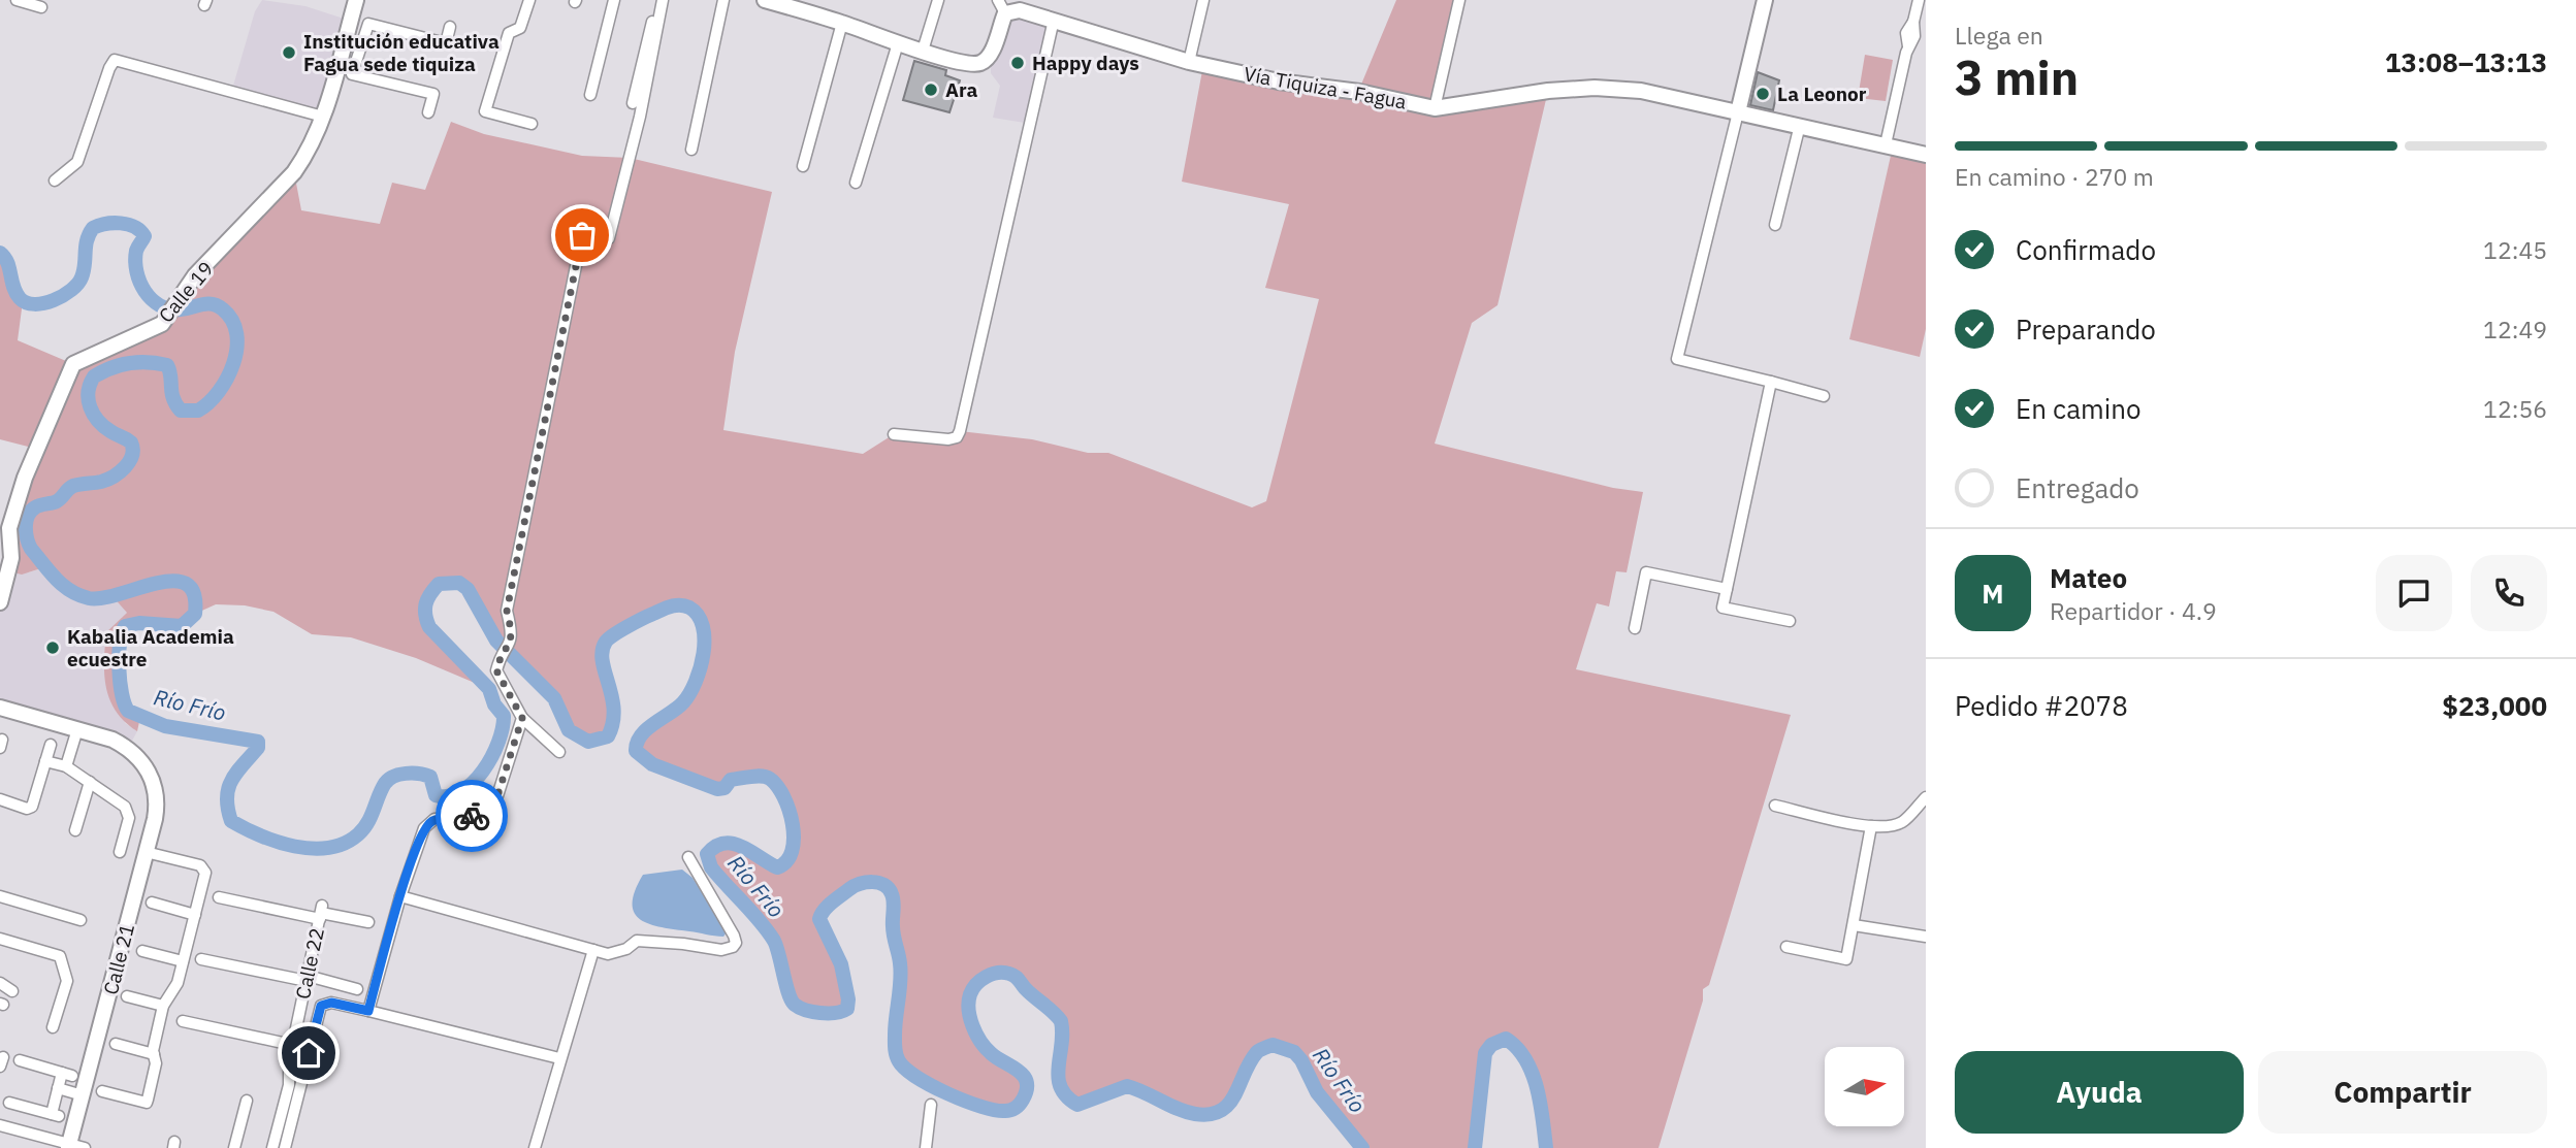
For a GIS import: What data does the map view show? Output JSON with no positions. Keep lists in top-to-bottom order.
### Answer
{
  "streets": {
    "street": [
      "Vía Tiquiza - Fagua",
      "Calle 19",
      "Calle 21",
      "Calle 22"
    ]
  },
  "water": ["Río Frío"],
  "places": [
    "Institución educativa Fagua sede tiquiza",
    "Happy days",
    "Ara",
    "La Leonor",
    "Kabalia Academia ecuestre"
  ],
  "north": "right",
  "page": {
    "heading": ["3 min", "Llega en", "13:08–13:13"],
    "panel": [
      "Mateo",
      "Repartidor · 4.9",
      "Pedido #2078",
      "$23,000"
    ],
    "bar": "En camino · 270 m",
    "list": [
      ["Confirmado", "12:45"],
      ["Preparando", "12:49"],
      ["En camino", "12:56"],
      "Entregado"
    ],
    "round": "M",
    "buttons": ["Ayuda", "Compartir"]
  }
}
